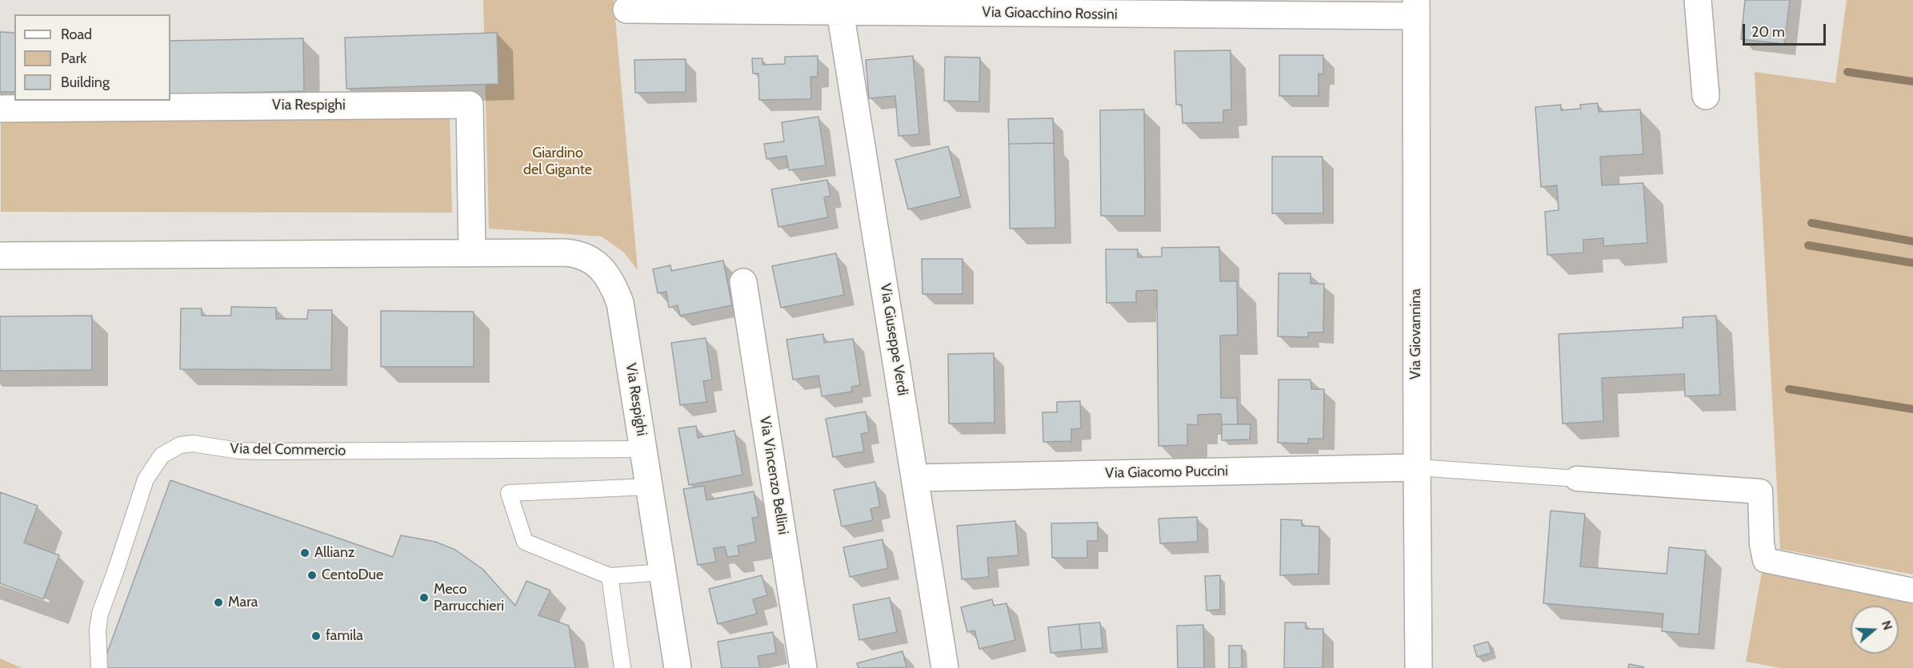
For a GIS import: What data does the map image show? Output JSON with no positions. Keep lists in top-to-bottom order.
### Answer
{
  "streets": {
    "street": [
      "Via Gioacchino Rossini",
      "Via Respighi",
      "Via Giovannina",
      "Via Giuseppe Verdi",
      "Via Giacomo Puccini",
      "Via Vincenzo Bellini"
    ],
    "lane": ["Via del Commercio"]
  },
  "crossings": [
    ["Via Gioacchino Rossini", "Via Giovannina"],
    ["Via Gioacchino Rossini", "Via Giuseppe Verdi"],
    ["Via Respighi", "Via del Commercio"],
    ["Via Giovannina", "Via Giacomo Puccini"],
    ["Via Giuseppe Verdi", "Via Giacomo Puccini"]
  ],
  "parks": ["Giardino del Gigante"],
  "places": [
    "Allianz",
    "CentoDue",
    "Meco Parrucchieri",
    "Mara",
    "famila"
  ],
  "legend": ["Road", "Park", "Building"],
  "scale_bar": "20 m",
  "north": "right"
}
